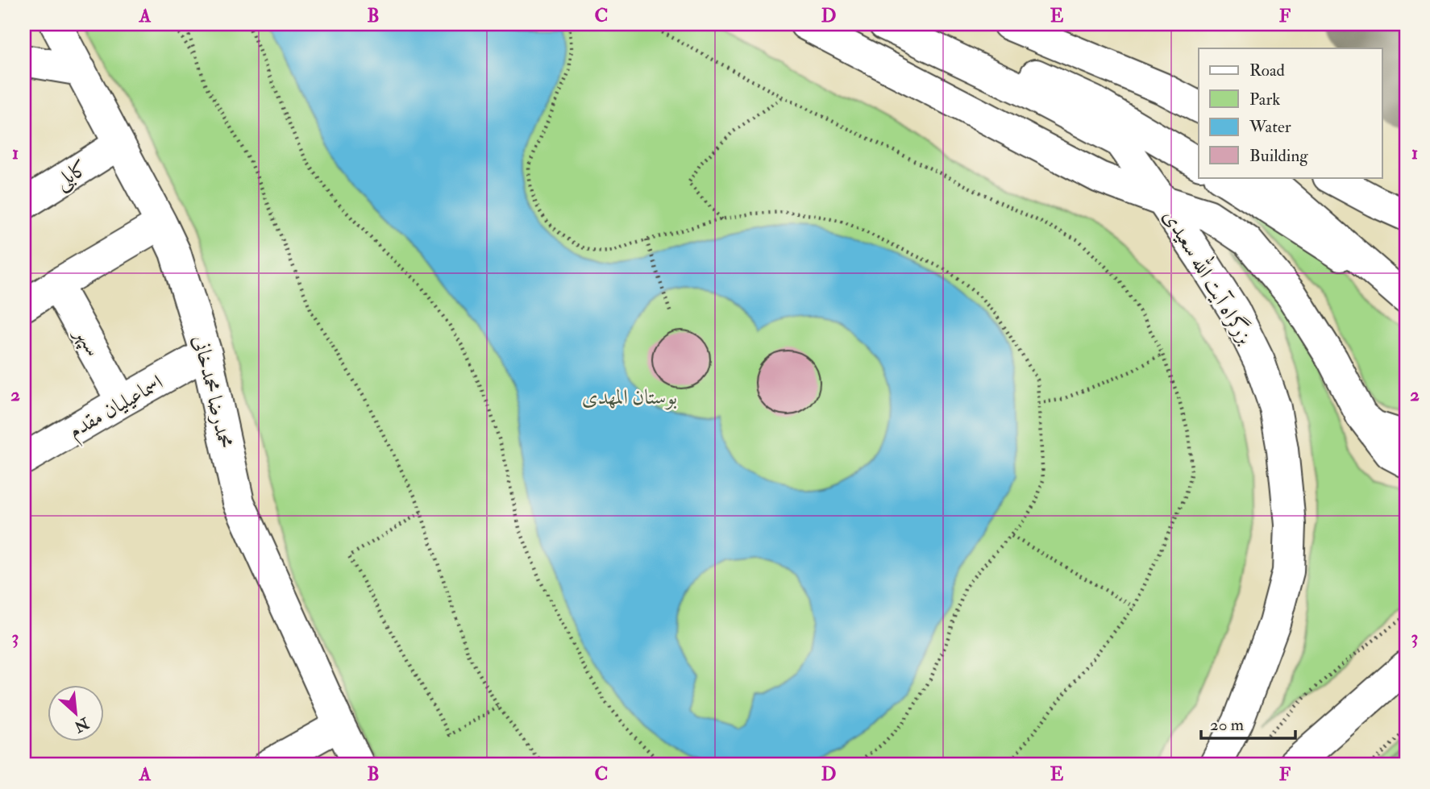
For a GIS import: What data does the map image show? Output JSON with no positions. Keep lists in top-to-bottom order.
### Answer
{
  "streets": {
    "main road": [
      "کابلی",
      "بزرگراه آیت الله سعیدی",
      "سپهر",
      "محمدرضا محمدخانی",
      "اسماعیلیان مقدم"
    ]
  },
  "crossings": [
    ["کابلی", "محمدرضا محمدخانی"],
    ["سپهر", "اسماعیلیان مقدم"],
    ["محمدرضا محمدخانی", "اسماعیلیان مقدم"]
  ],
  "parks": ["بوستان المهدی"],
  "legend": [
    "Road",
    "Park",
    "Water",
    "Building"
  ],
  "scale_bar": "20 m",
  "north": "bottom right",
  "grid": {
    "columns": [
      "A",
      "B",
      "C",
      "D",
      "E",
      "F"
    ],
    "rows": ["1", "2", "3"]
  }
}
